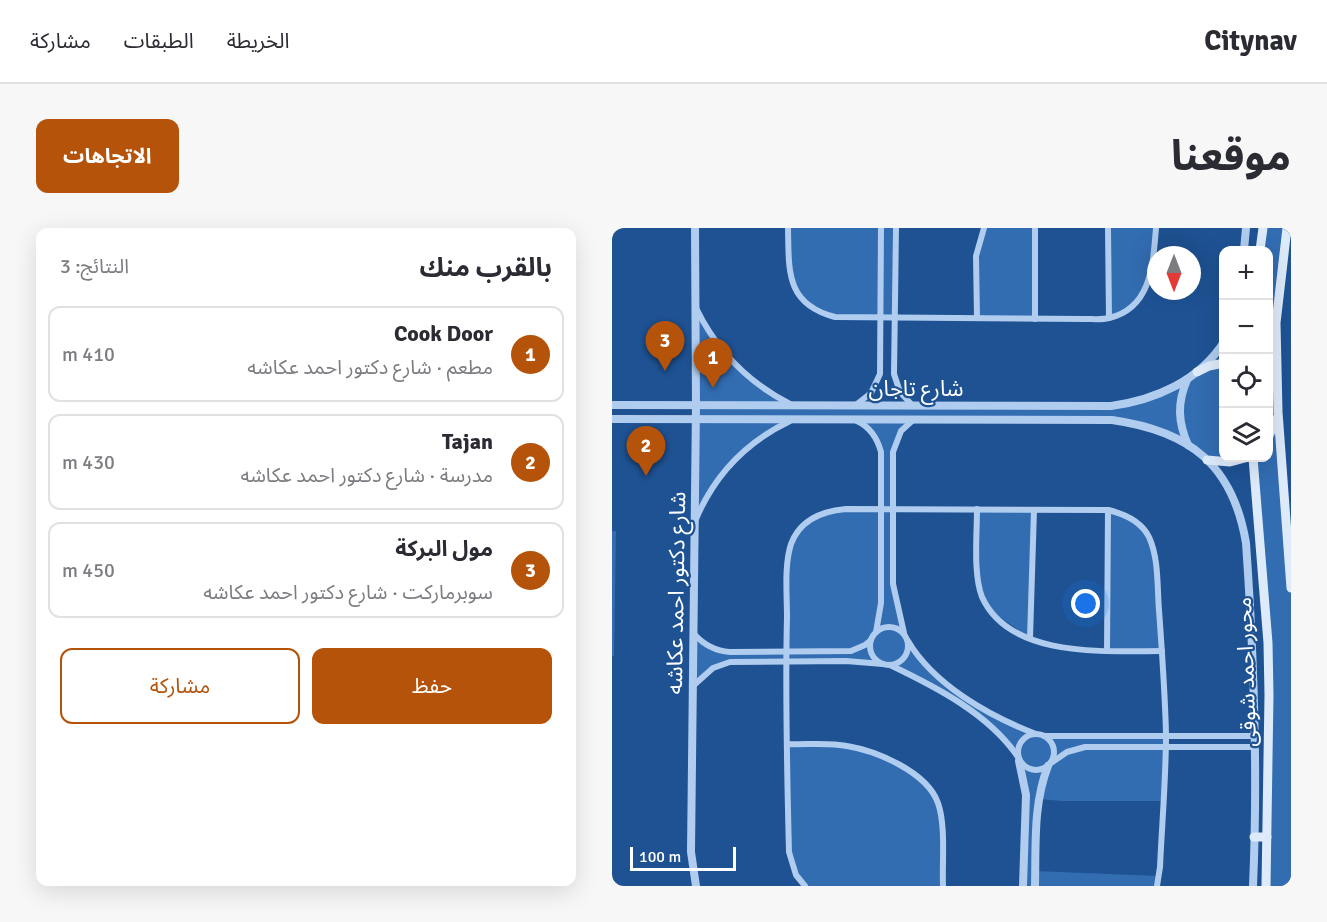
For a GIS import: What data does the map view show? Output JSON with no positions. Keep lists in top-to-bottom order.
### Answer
{
  "streets": {
    "main road": ["محور احمد شوقى"],
    "street": ["شارع تاجان", "شارع دكتور احمد عكاشه"]
  },
  "crossings": [
    ["شارع تاجان", "شارع دكتور احمد عكاشه"]
  ],
  "scale_bar": "100 m",
  "north": "bottom",
  "page": {
    "header": "Citynav",
    "nav": ["الخريطة", "الطبقات", "مشاركة"],
    "title": "موقعنا",
    "buttons": [
      "الاتجاهات",
      ["حفظ", "مشاركة"]
    ],
    "heading": ["بالقرب منك", "النتائج: 3"],
    "map_buttons": ["+", "−"],
    "list": [
      {
        "mark": "1",
        "name": "Cook Door",
        "note": "مطعم · شارع دكتور احمد عكاشه",
        "value": "410 m"
      },
      {
        "mark": "2",
        "name": "Tajan",
        "note": "مدرسة · شارع دكتور احمد عكاشه",
        "value": "430 m"
      },
      {
        "mark": "3",
        "name": "مول البركة",
        "note": "سوبرماركت · شارع دكتور احمد عكاشه",
        "value": "450 m"
      }
    ],
    "pins": ["3", "1", "2"],
    "scale": "100 m"
  }
}
